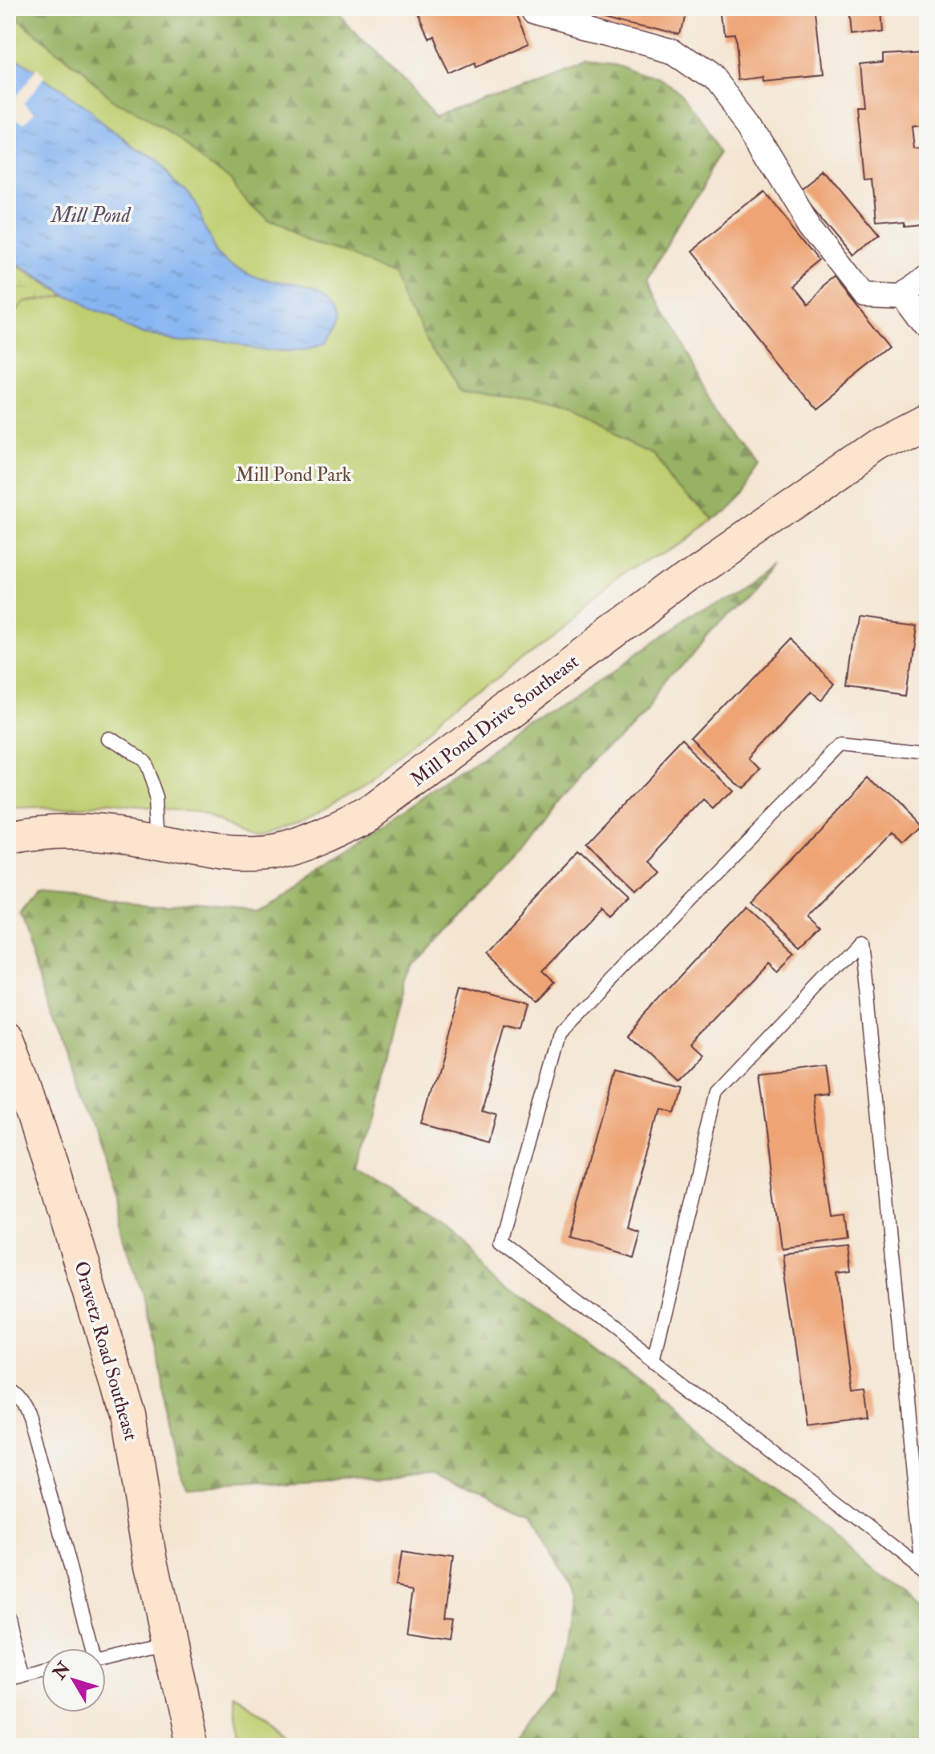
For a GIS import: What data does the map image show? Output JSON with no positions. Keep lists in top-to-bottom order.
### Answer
{
  "streets": {
    "street": ["Mill Pond Drive Southeast", "Oravetz Road Southeast"]
  },
  "water": ["Mill Pond"],
  "parks": ["Mill Pond Park"],
  "north": "top left"
}
